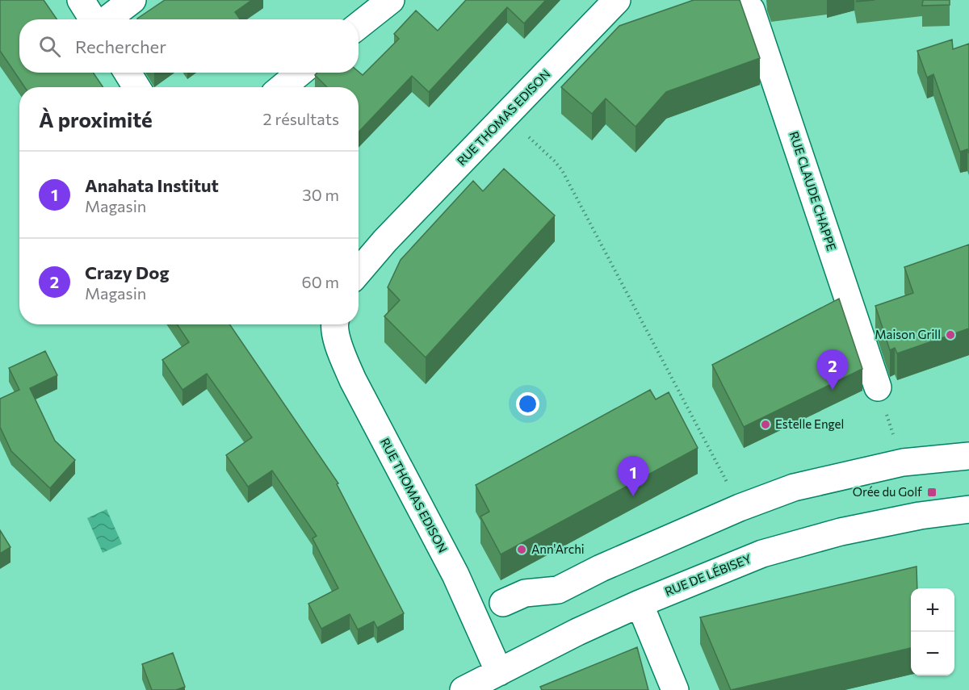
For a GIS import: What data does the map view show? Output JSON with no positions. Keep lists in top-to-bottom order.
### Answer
{
  "streets": {
    "street": ["RUE THOMAS EDISON", "RUE CLAUDE CHAPPE", "RUE DE LÉBISEY"]
  },
  "crossings": [
    ["RUE THOMAS EDISON", "RUE DE LÉBISEY"]
  ],
  "places": {
    "other": ["Maison Grill", "Estelle Engel", "Ann'Archi"],
    "transit": ["Orée du Golf"]
  },
  "page": {
    "search": "Rechercher",
    "heading": ["À proximité", "2 résultats"],
    "list": [
      {
        "mark": "1",
        "name": "Anahata Institut",
        "note": "Magasin",
        "value": "30 m"
      },
      {
        "mark": "2",
        "name": "Crazy Dog",
        "note": "Magasin",
        "value": "60 m"
      }
    ],
    "pins": ["2", "1"],
    "map_buttons": ["+", "−"]
  }
}
